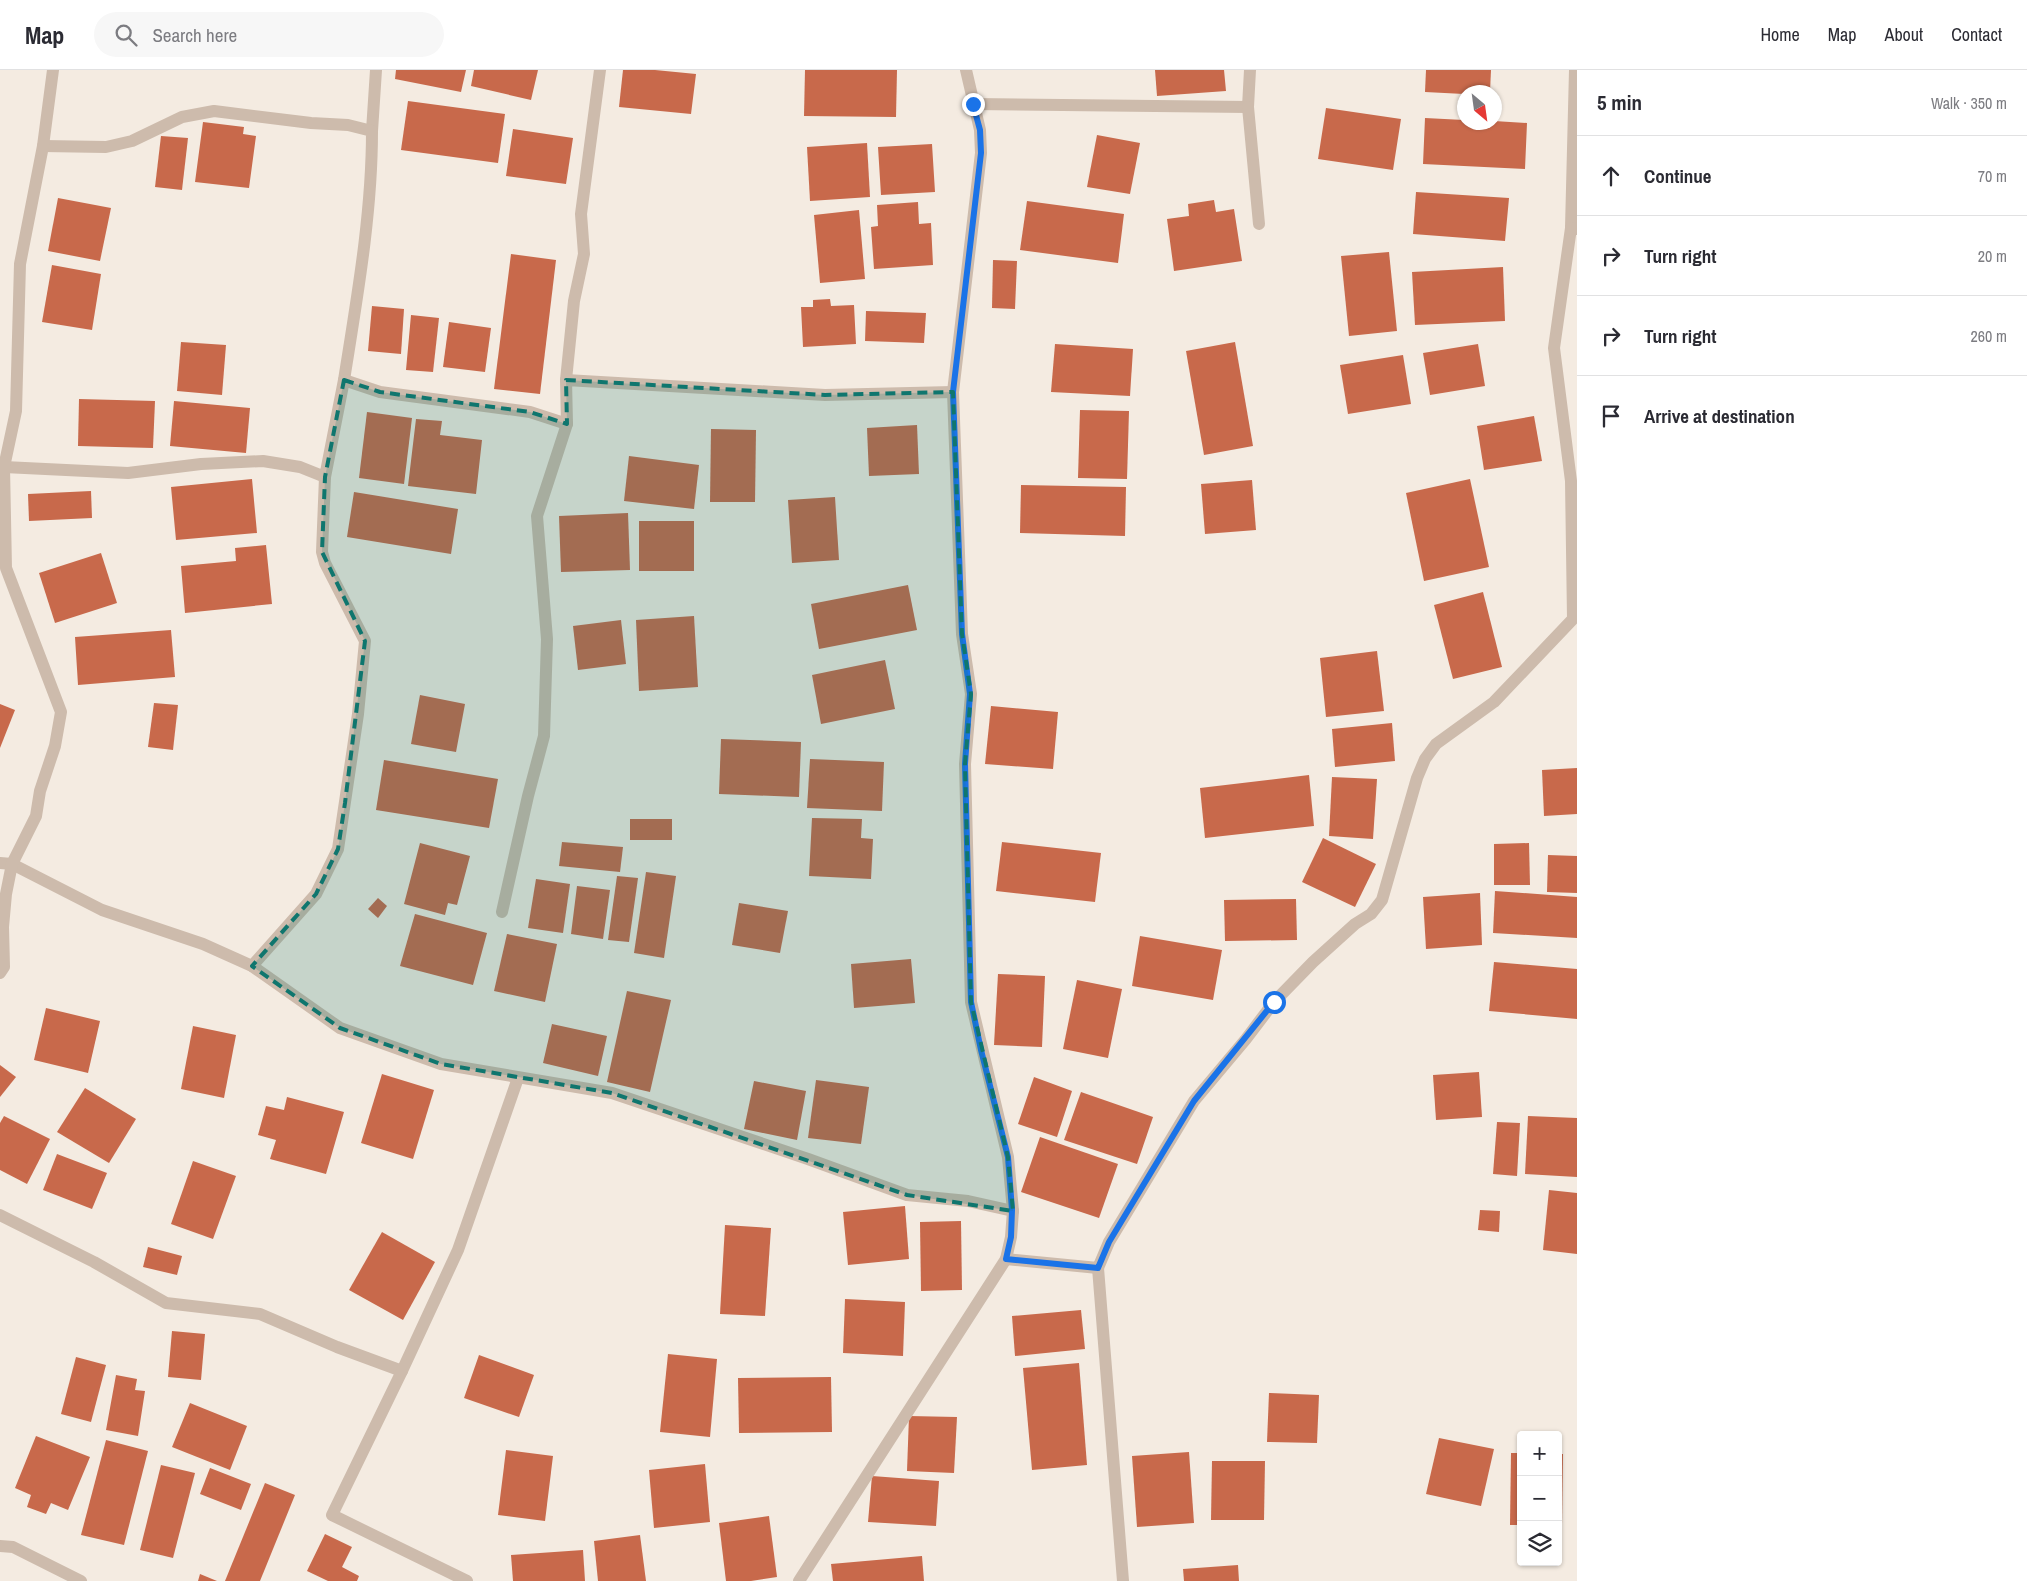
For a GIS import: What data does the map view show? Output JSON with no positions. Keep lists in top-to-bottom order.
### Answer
{
  "north": "bottom right",
  "page": {
    "header": "Map",
    "search": "Search here",
    "nav": [
      "Home",
      "Map",
      "About",
      "Contact"
    ],
    "heading": ["5 min", "Walk · 350 m"],
    "list": [
      ["Continue", "70 m"],
      ["Turn right", "20 m"],
      ["Turn right", "260 m"],
      "Arrive at destination"
    ],
    "map_buttons": ["+", "−"]
  }
}
